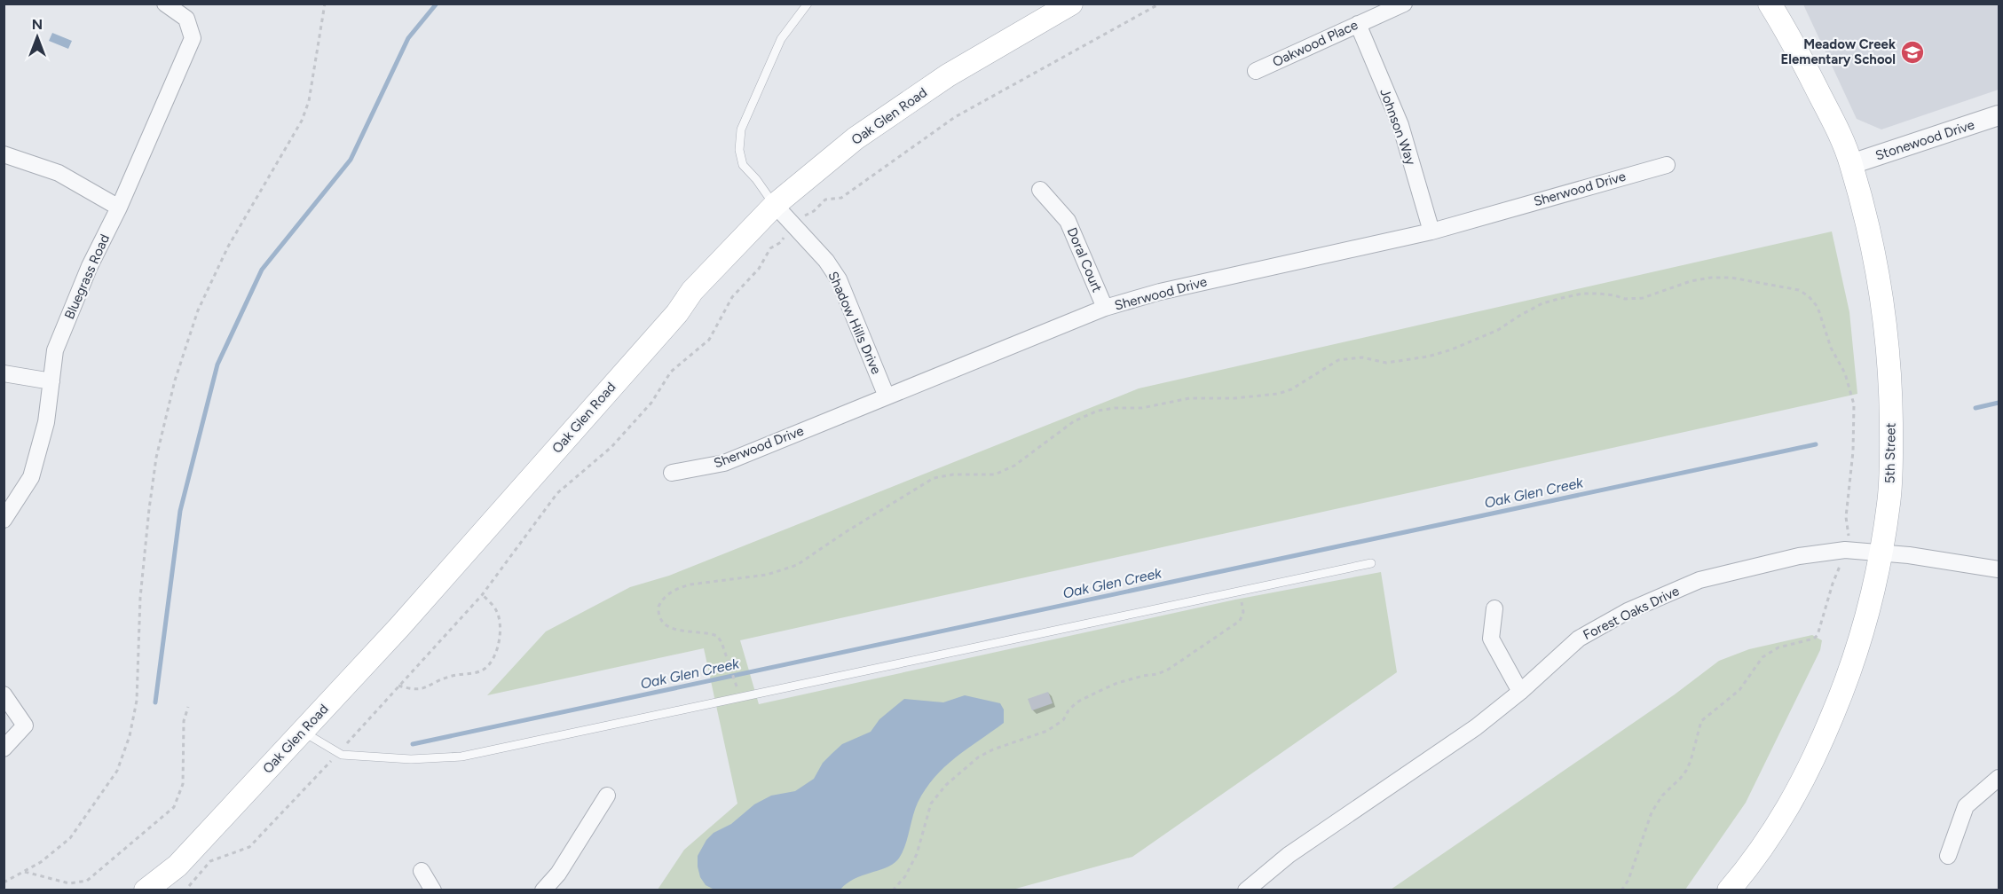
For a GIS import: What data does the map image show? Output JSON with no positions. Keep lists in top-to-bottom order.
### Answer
{
  "streets": {
    "main road": ["Oak Glen Road", "5th Street"],
    "street": [
      "Oakwood Place",
      "Johnson Way",
      "Stonewood Drive",
      "Sherwood Drive",
      "Doral Court",
      "Bluegrass Road",
      "Shadow Hills Drive",
      "Forest Oaks Drive"
    ]
  },
  "crossings": [
    ["Oakwood Place", "Johnson Way"],
    ["Oak Glen Road", "Shadow Hills Drive"],
    ["Johnson Way", "Sherwood Drive"],
    ["Stonewood Drive", "5th Street"],
    ["Sherwood Drive", "Doral Court"],
    ["Sherwood Drive", "Shadow Hills Drive"],
    ["5th Street", "Forest Oaks Drive"]
  ],
  "water": ["Oak Glen Creek"],
  "places": {
    "school or university": ["Meadow Creek Elementary School"]
  },
  "north": "top"
}
